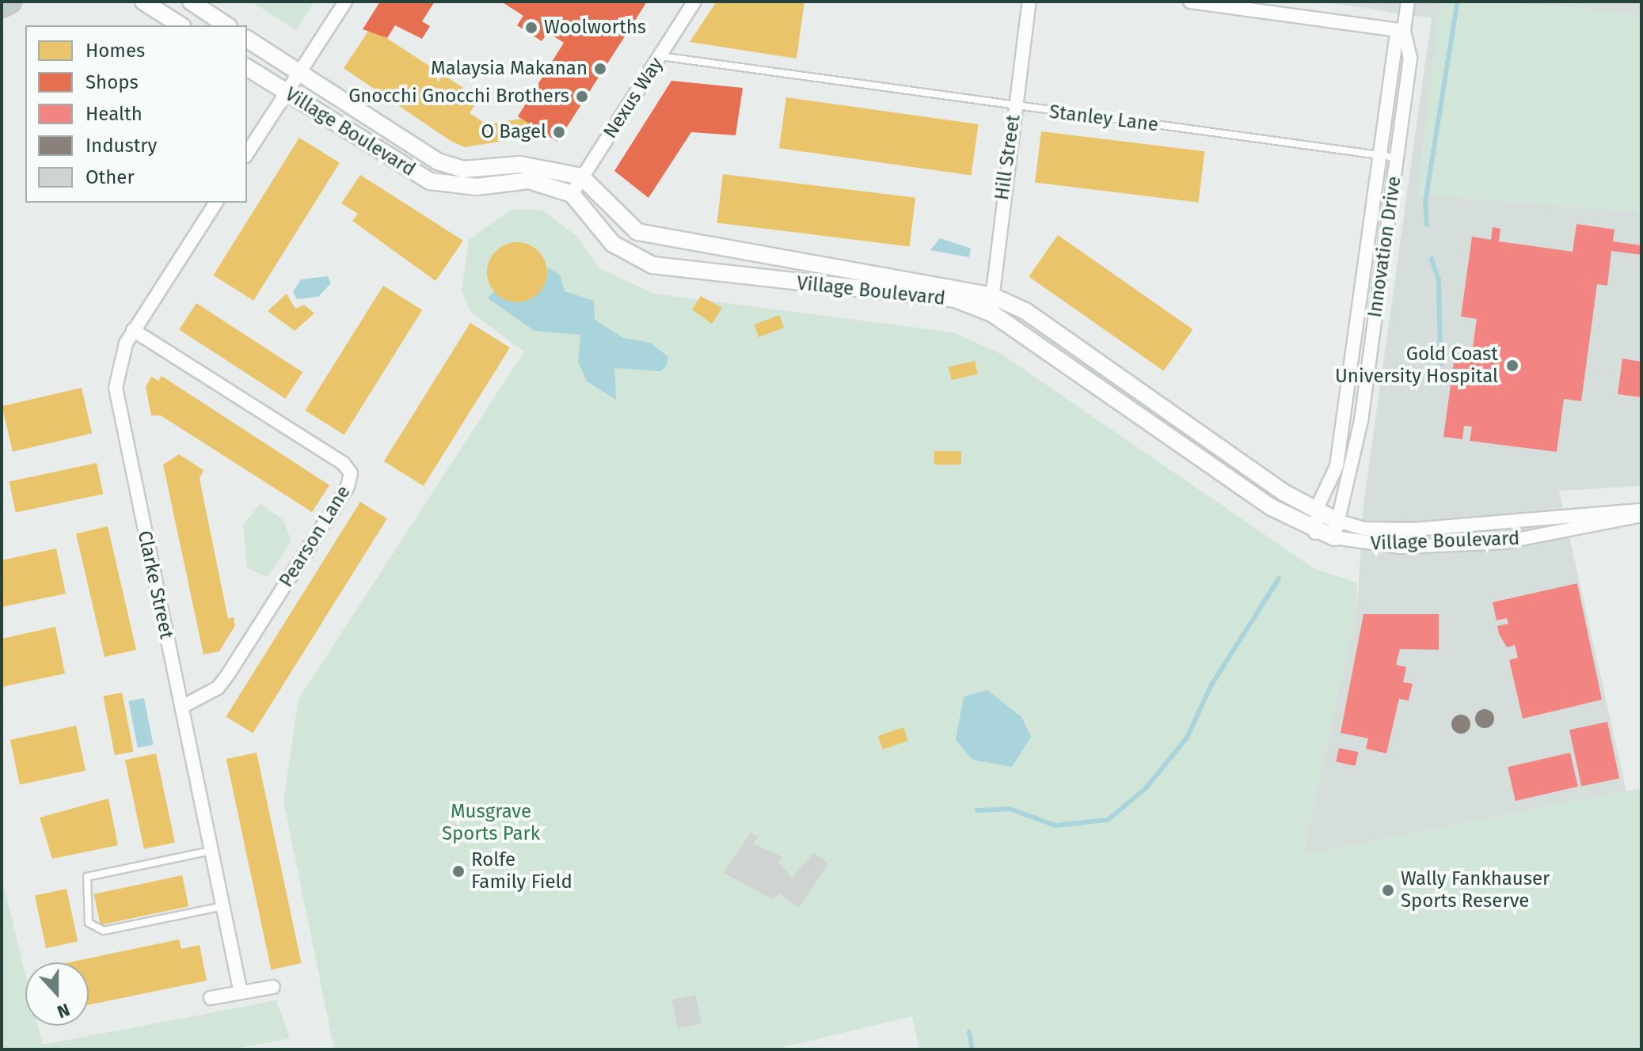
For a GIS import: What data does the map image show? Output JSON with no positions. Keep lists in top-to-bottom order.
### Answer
{
  "streets": {
    "street": [
      "Nexus Way",
      "Village Boulevard",
      "Hill Street",
      "Innovation Drive",
      "Pearson Lane",
      "Clarke Street"
    ],
    "lane": ["Stanley Lane"]
  },
  "crossings": [
    ["Nexus Way", "Stanley Lane"],
    ["Nexus Way", "Village Boulevard"],
    ["Stanley Lane", "Hill Street"],
    ["Stanley Lane", "Innovation Drive"],
    ["Village Boulevard", "Hill Street"],
    ["Village Boulevard", "Innovation Drive"],
    ["Pearson Lane", "Clarke Street"]
  ],
  "parks": ["Musgrave Sports Park"],
  "places": [
    "Woolworths",
    "Malaysia Makanan",
    "Gnocchi Gnocchi Brothers",
    "O Bagel",
    "Gold Coast University Hospital",
    "Rolfe Family Field",
    "Wally Fankhauser Sports Reserve"
  ],
  "legend": [
    "Homes",
    "Shops",
    "Health",
    "Industry",
    "Other"
  ],
  "north": "bottom"
}
